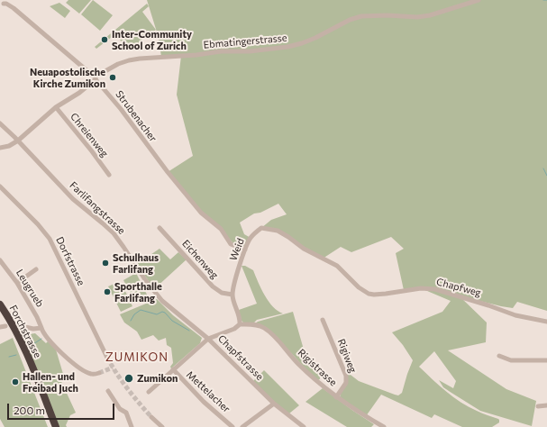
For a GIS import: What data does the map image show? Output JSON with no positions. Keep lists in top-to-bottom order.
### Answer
{
  "streets": {
    "highway": ["Forchstrasse"],
    "street": [
      "Ebmatingerstrasse",
      "Strubenacher",
      "Chreienweg",
      "Farlifangstrasse",
      "Weid",
      "Eichenweg",
      "Dorfstrasse",
      "Chapfweg",
      "Leugrueb",
      "Rigiweg",
      "Chapfstrasse",
      "Rigistrasse",
      "Mettelacher"
    ]
  },
  "crossings": [
    ["Ebmatingerstrasse", "Strubenacher"],
    ["Ebmatingerstrasse", "Chreienweg"],
    ["Ebmatingerstrasse", "Farlifangstrasse"],
    ["Strubenacher", "Weid"],
    ["Farlifangstrasse", "Chapfstrasse"],
    ["Weid", "Eichenweg"],
    ["Weid", "Chapfweg"],
    ["Rigiweg", "Rigistrasse"],
    ["Chapfstrasse", "Mettelacher"]
  ],
  "districts": ["ZUMIKON"],
  "places": [
    "Inter-Community School of Zurich",
    "Neuapostolische Kirche Zumikon",
    "Schulhaus Farlifang",
    "Sporthalle Farlifang",
    "Zumikon",
    "Hallen- und Freibad Juch"
  ],
  "scale_bar": "200 m"
}
